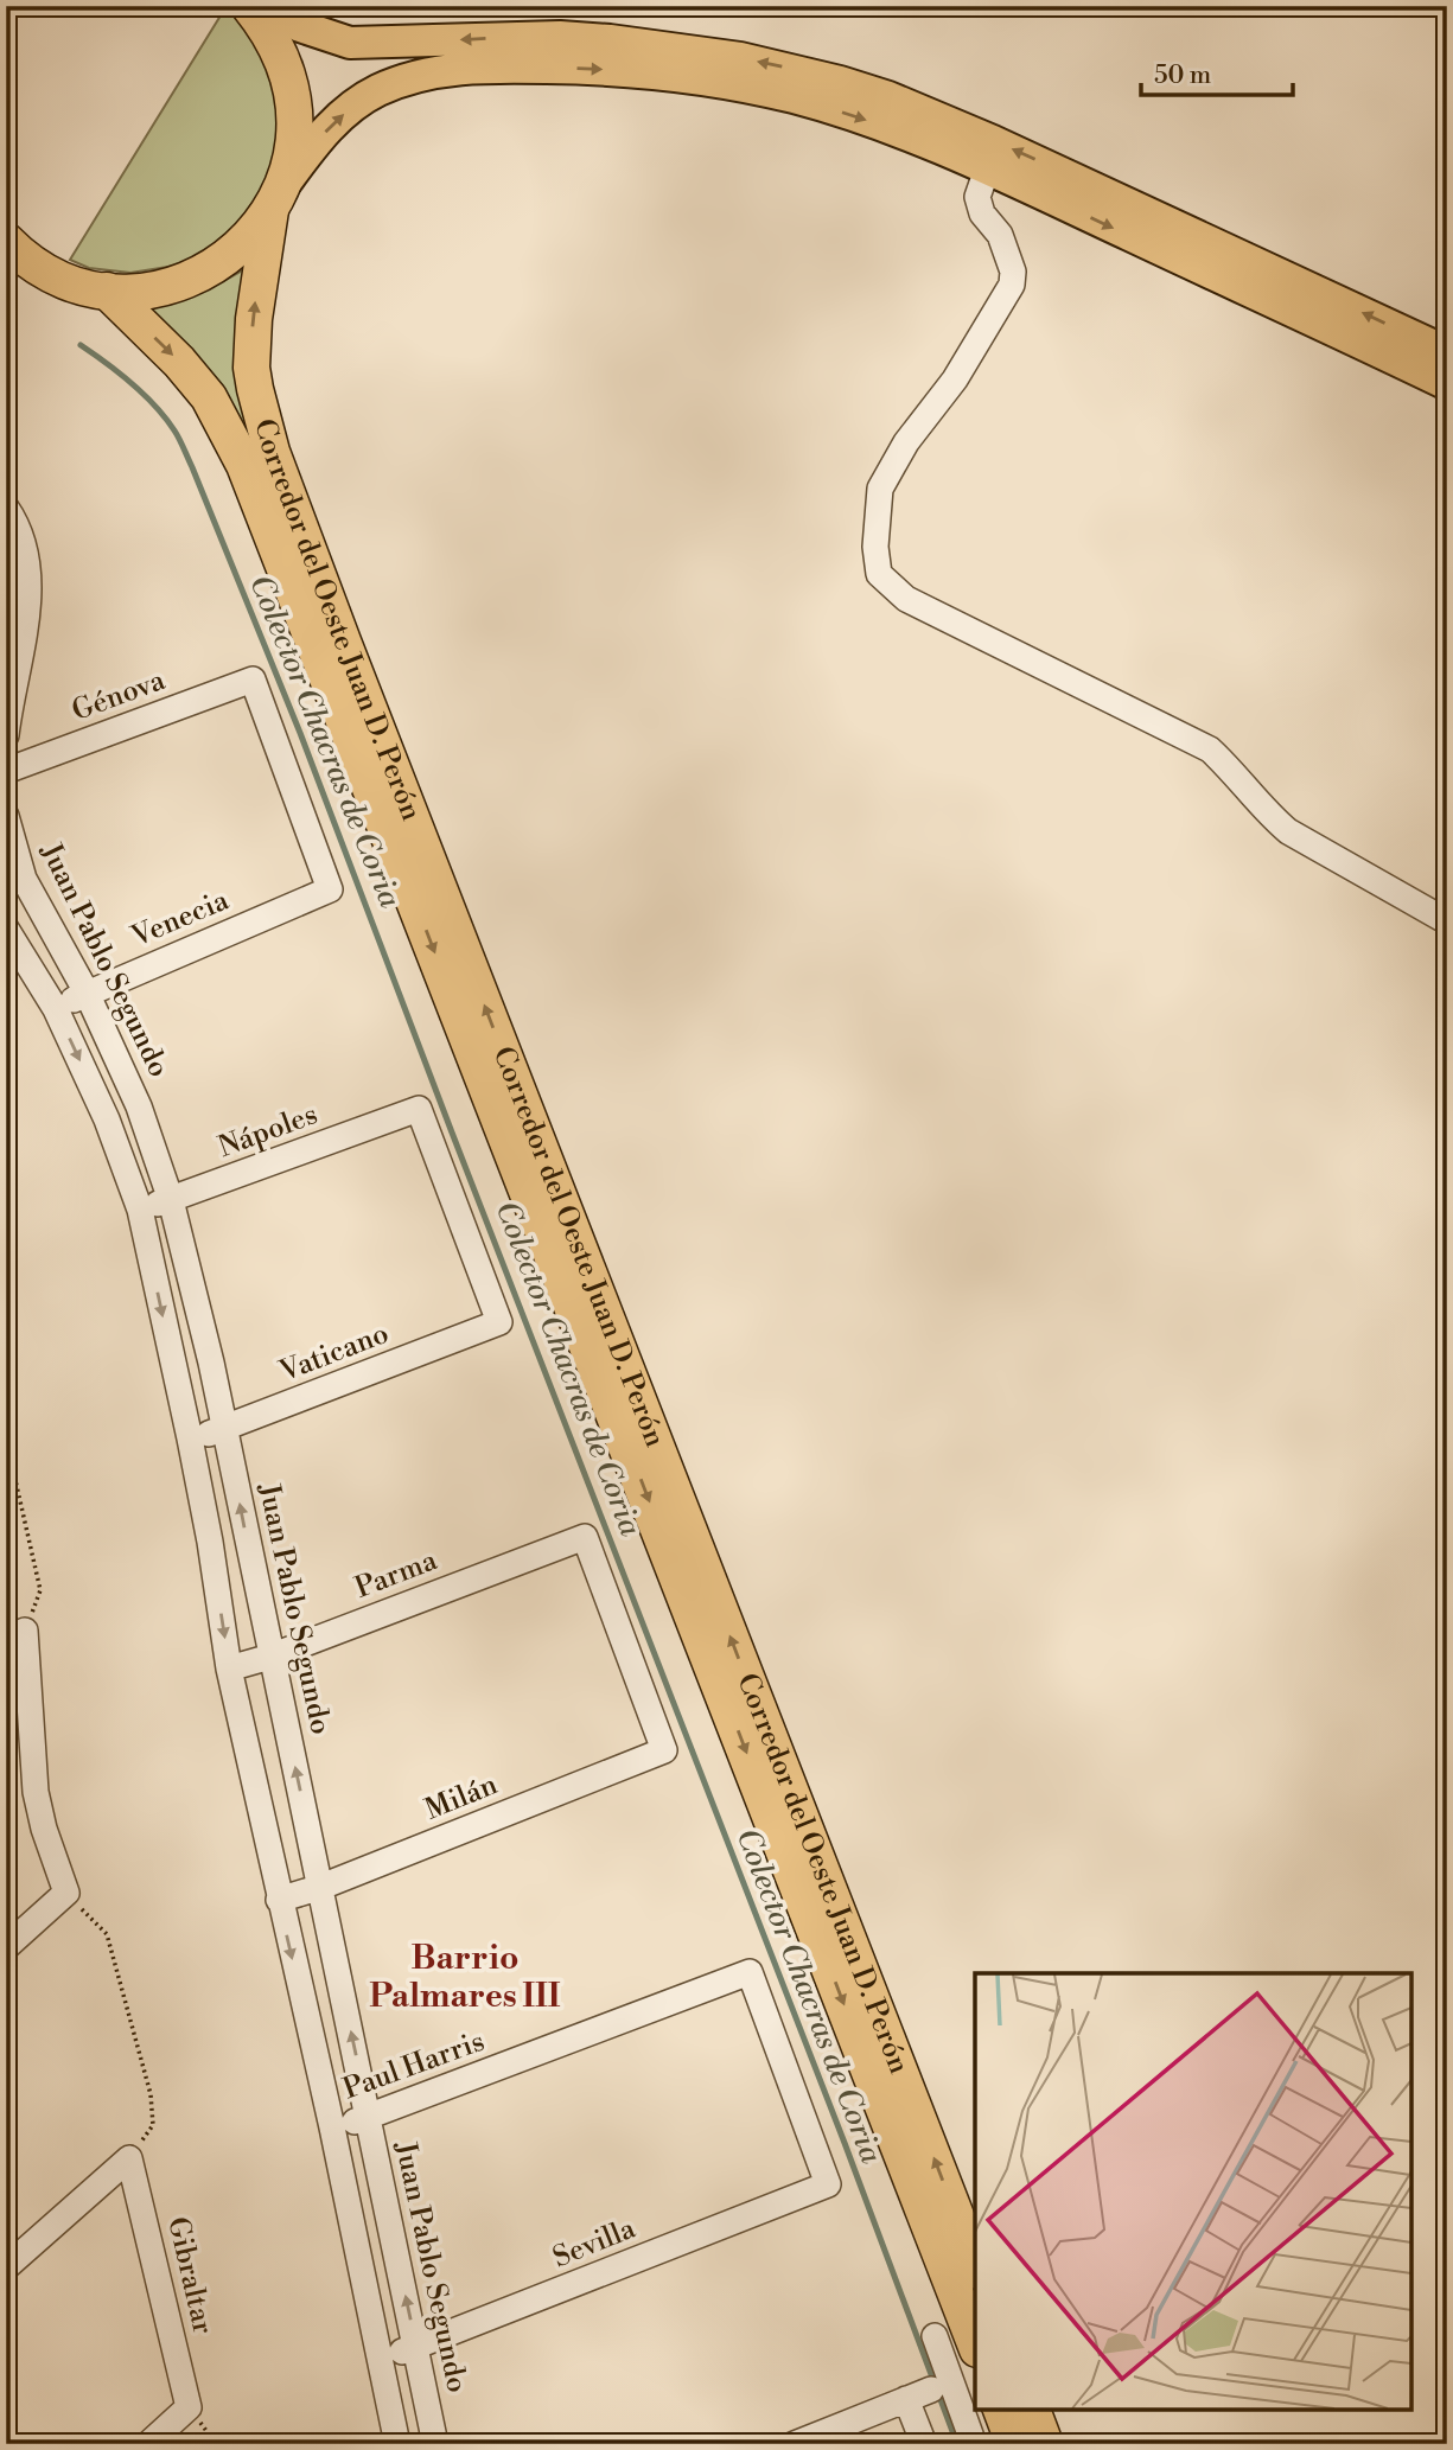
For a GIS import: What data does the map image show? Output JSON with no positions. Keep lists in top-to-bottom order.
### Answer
{
  "streets": {
    "highway": ["Corredor del Oeste Juan D. Perón"],
    "street": [
      "Génova",
      "Venecia",
      "Juan Pablo Segundo",
      "Nápoles",
      "Vaticano",
      "Parma",
      "Milán",
      "Paul Harris",
      "Sevilla",
      "Gibraltar"
    ]
  },
  "crossings": [
    ["Génova", "Venecia"],
    ["Venecia", "Juan Pablo Segundo"],
    ["Juan Pablo Segundo", "Nápoles"],
    ["Juan Pablo Segundo", "Vaticano"],
    ["Juan Pablo Segundo", "Parma"],
    ["Juan Pablo Segundo", "Milán"],
    ["Juan Pablo Segundo", "Paul Harris"],
    ["Juan Pablo Segundo", "Sevilla"],
    ["Nápoles", "Vaticano"],
    ["Parma", "Milán"],
    ["Paul Harris", "Sevilla"]
  ],
  "districts": ["Barrio Palmares III"],
  "water": ["Colector Chacras de Coria"],
  "scale_bar": "50 m"
}
